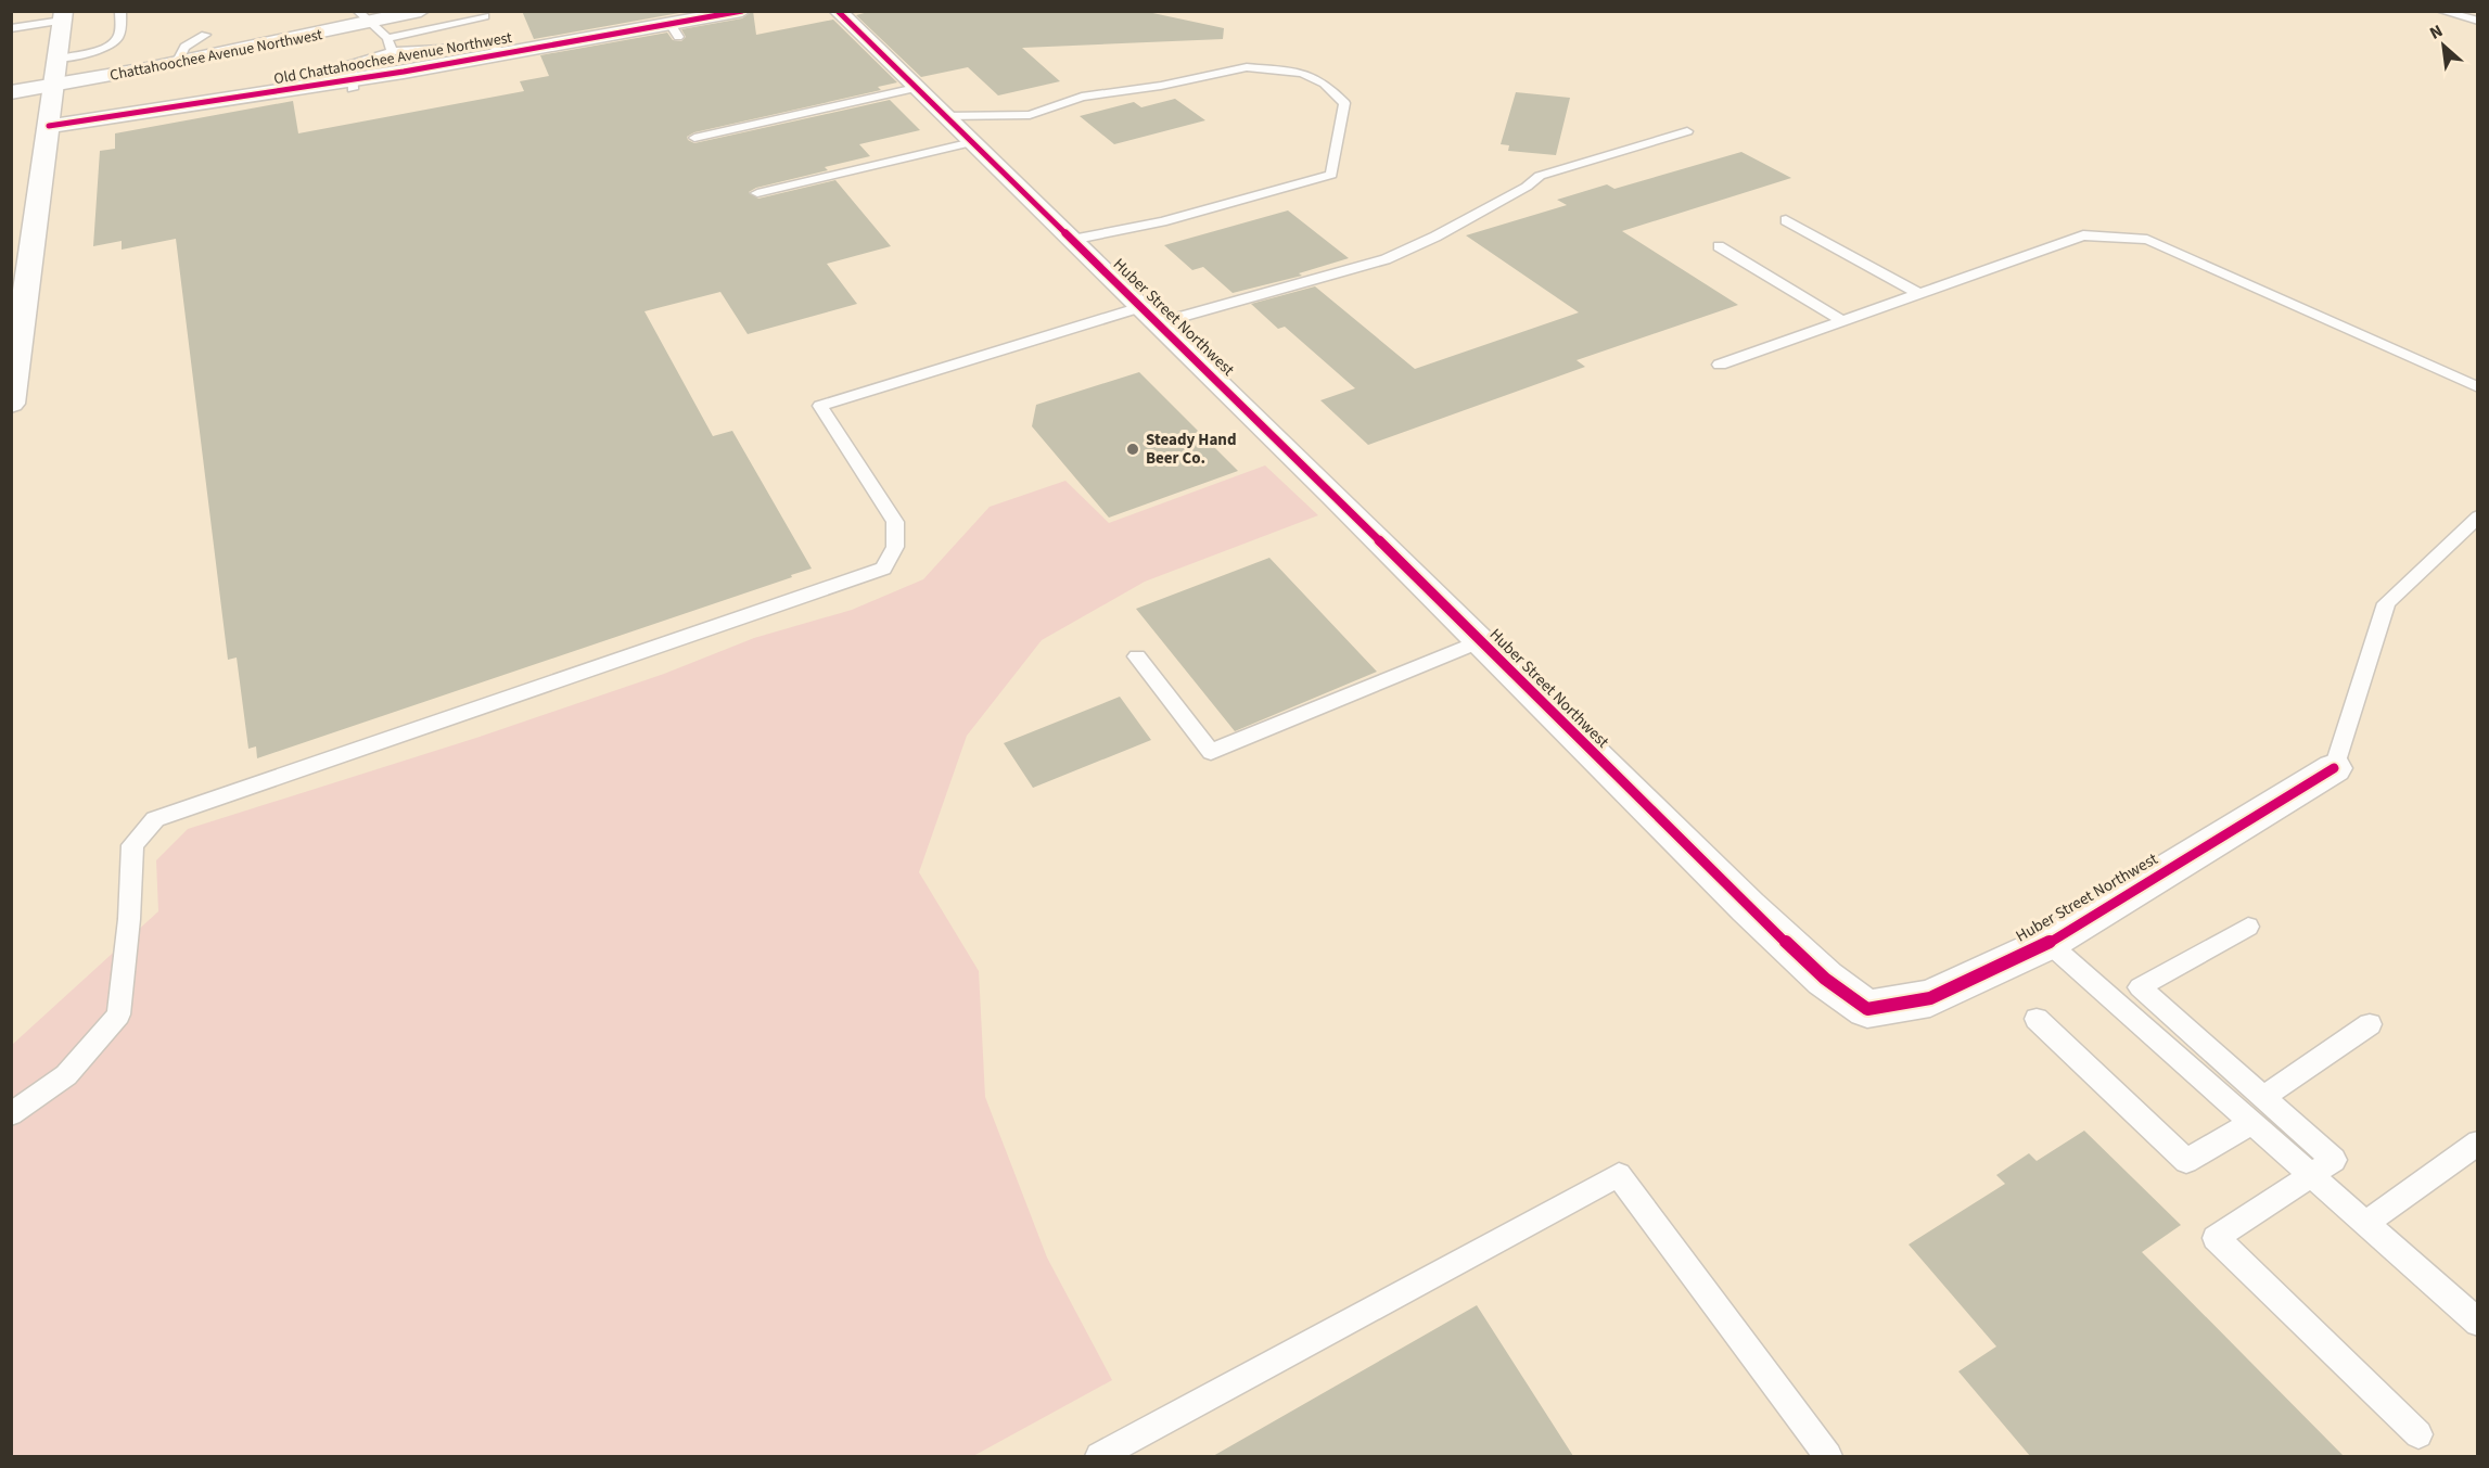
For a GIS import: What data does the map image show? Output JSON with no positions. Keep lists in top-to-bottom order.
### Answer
{
  "streets": {
    "street": ["Chattahoochee Avenue Northwest", "Old Chattahoochee Avenue Northwest", "Huber Street Northwest"]
  },
  "places": ["Steady Hand Beer Co."],
  "north": "top left"
}
